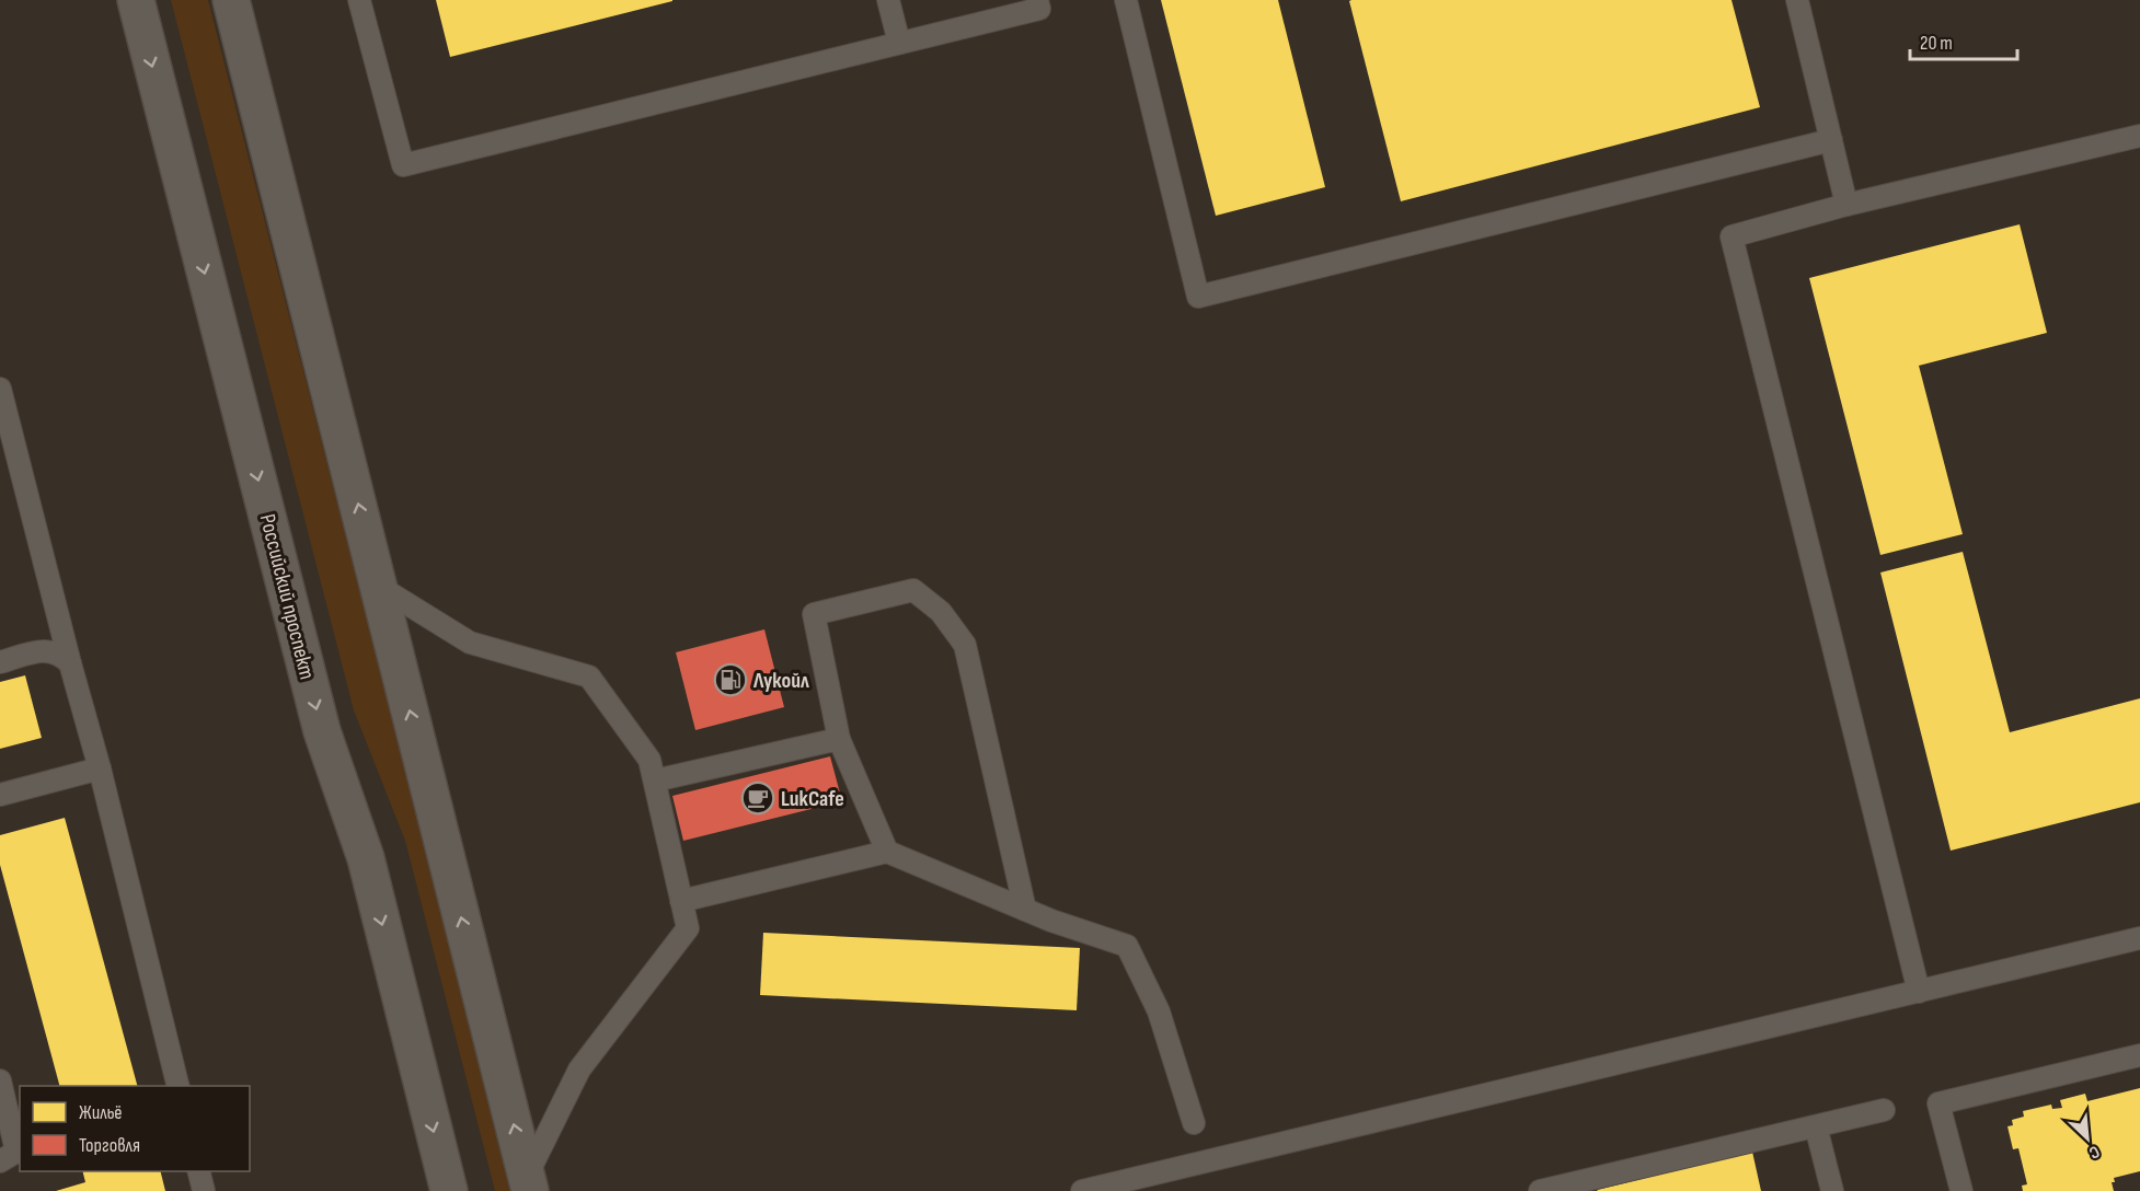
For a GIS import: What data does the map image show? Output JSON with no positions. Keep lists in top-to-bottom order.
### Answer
{
  "streets": {
    "main road": ["Российский проспект"]
  },
  "places": {
    "fuel station": ["Лукойл"],
    "cafe": ["LukCafe"]
  },
  "legend": ["Жильё", "Торговля"],
  "scale_bar": "20 m",
  "north": "bottom right"
}
